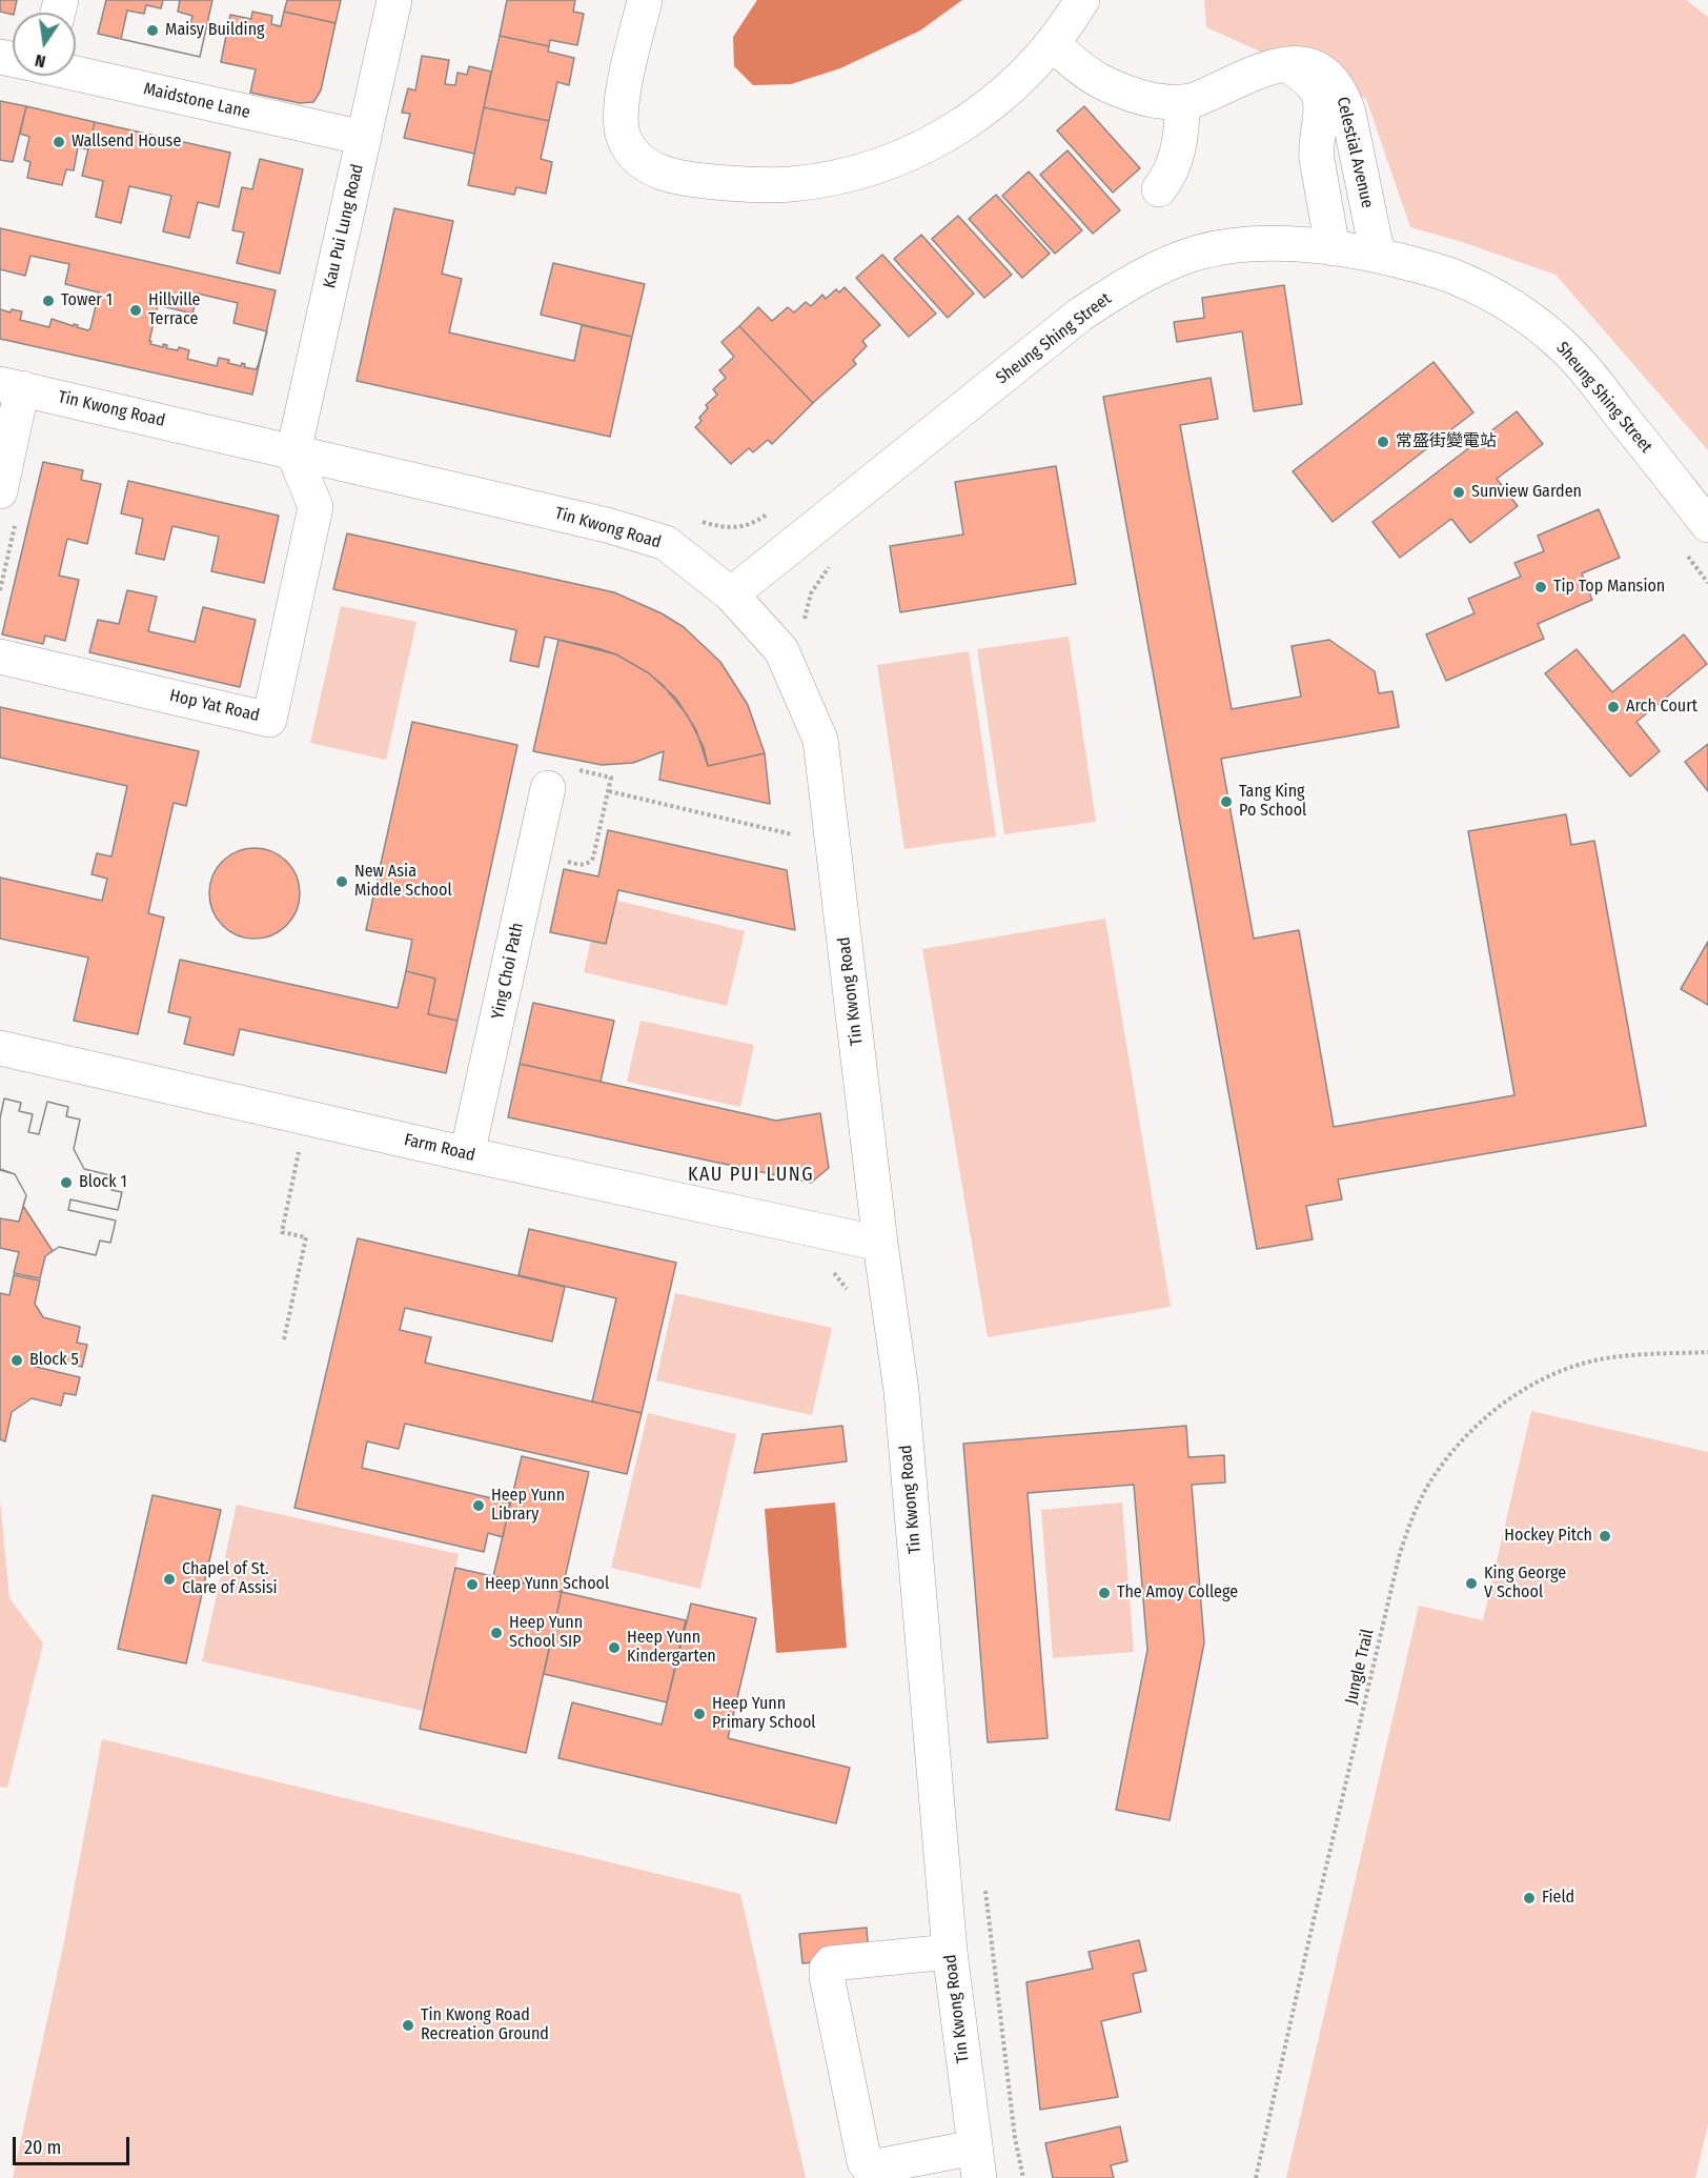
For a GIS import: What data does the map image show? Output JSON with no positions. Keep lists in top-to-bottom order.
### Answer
{
  "streets": {
    "street": [
      "Maidstone Lane",
      "Celestial Avenue",
      "Kau Pui Lung Road",
      "Sheung Shing Street",
      "Tin Kwong Road",
      "Hop Yat Road",
      "Ying Choi Path",
      "Farm Road"
    ],
    "path": ["Jungle Trail"]
  },
  "crossings": [
    ["Maidstone Lane", "Kau Pui Lung Road"],
    ["Celestial Avenue", "Sheung Shing Street"],
    ["Kau Pui Lung Road", "Tin Kwong Road"],
    ["Kau Pui Lung Road", "Hop Yat Road"],
    ["Sheung Shing Street", "Tin Kwong Road"],
    ["Tin Kwong Road", "Hop Yat Road"],
    ["Tin Kwong Road", "Farm Road"],
    ["Ying Choi Path", "Farm Road"]
  ],
  "districts": ["KAU PUI LUNG"],
  "places": [
    "Maisy Building",
    "Wallsend House",
    "Tower 1",
    "Hillville Terrace",
    "常盛街變電站",
    "Sunview Garden",
    "Tip Top Mansion",
    "Arch Court",
    "Tang King Po School",
    "New Asia Middle School",
    "Block 1",
    "Block 5",
    "Heep Yunn Library",
    "Hockey Pitch",
    "Chapel of St. Clare of Assisi",
    "King George V School",
    "Heep Yunn School",
    "The Amoy College",
    "Heep Yunn School SIP",
    "Heep Yunn Kindergarten",
    "Heep Yunn Primary School",
    "Field",
    "Tin Kwong Road Recreation Ground"
  ],
  "scale_bar": "20 m",
  "north": "bottom"
}
